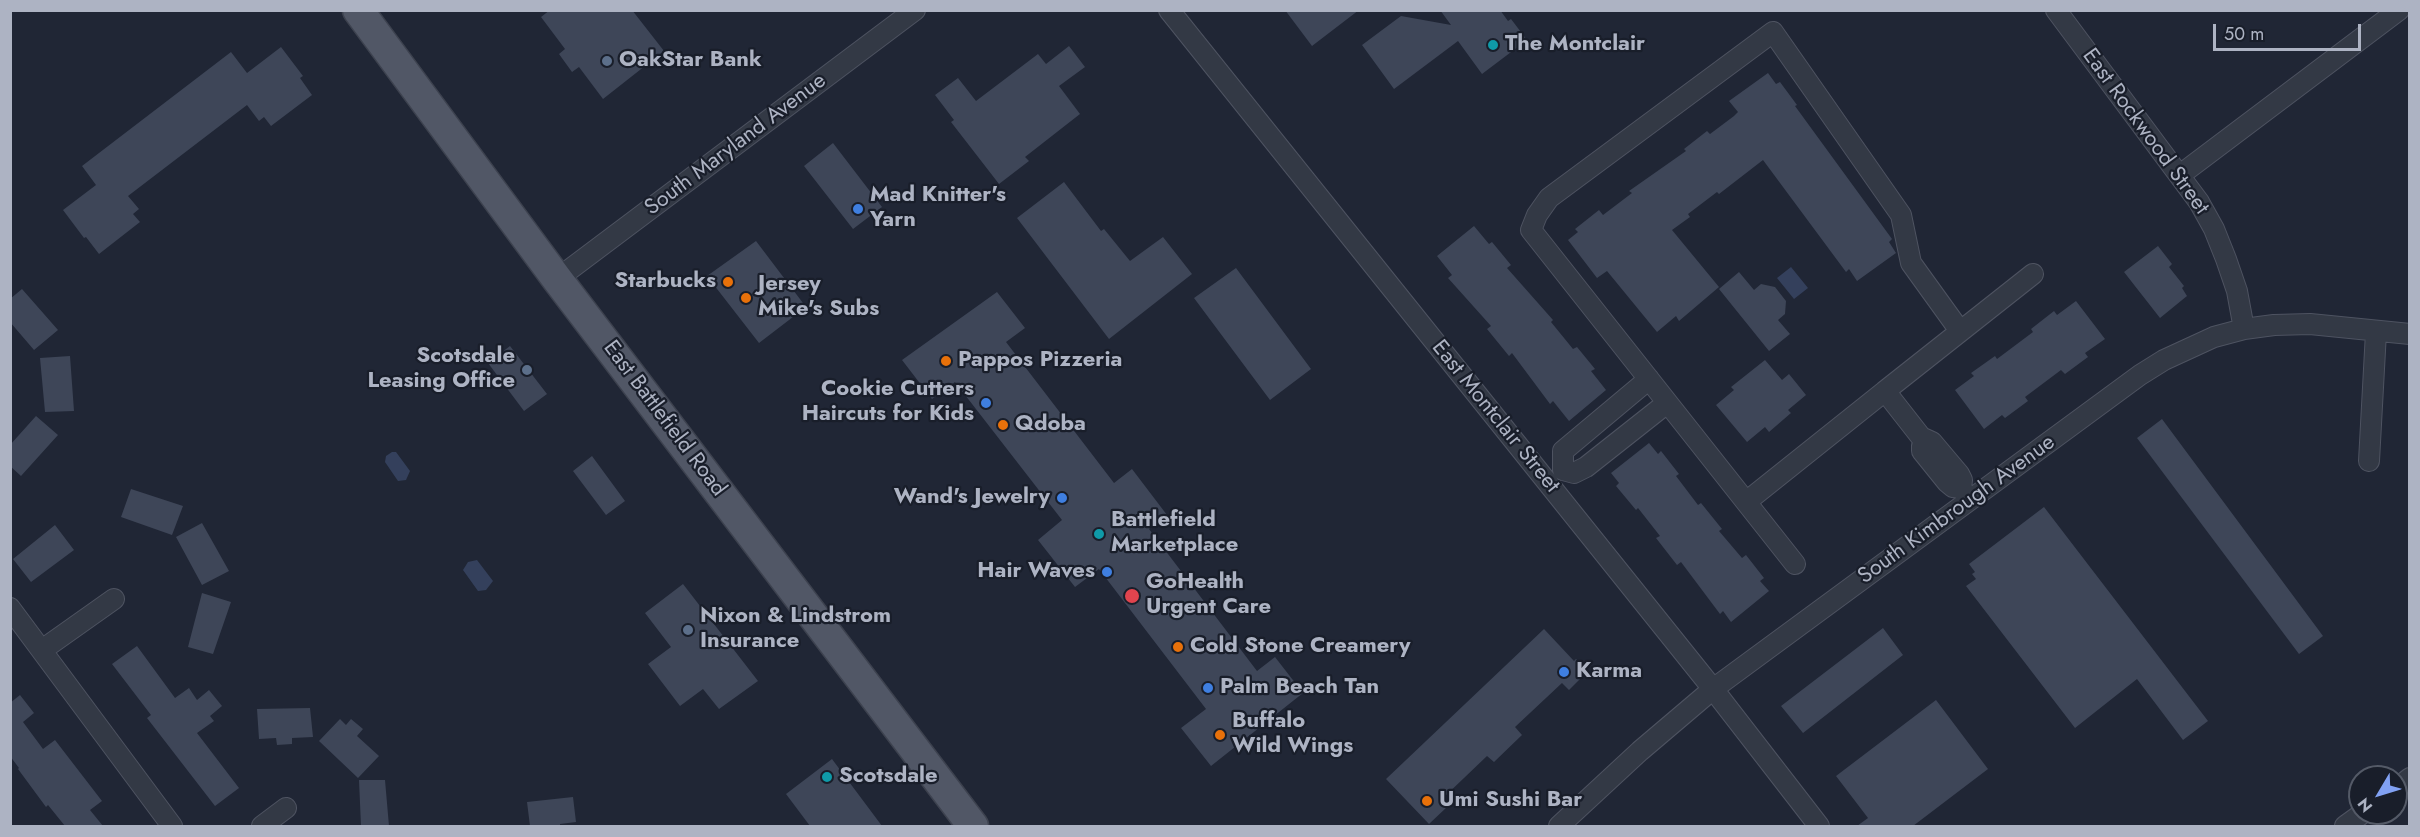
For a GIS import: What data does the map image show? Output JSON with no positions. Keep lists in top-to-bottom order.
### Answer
{
  "streets": {
    "main road": ["East Battlefield Road"],
    "street": [
      "East Rockwood Street",
      "South Maryland Avenue",
      "East Montclair Street",
      "South Kimbrough Avenue"
    ]
  },
  "crossings": [
    ["East Rockwood Street", "South Kimbrough Avenue"],
    ["South Maryland Avenue", "East Battlefield Road"],
    ["East Montclair Street", "South Kimbrough Avenue"]
  ],
  "places": [
    "The Montclair",
    "OakStar Bank",
    "Mad Knitter's Yarn",
    "Starbucks",
    "Jersey Mike's Subs",
    "Pappos Pizzeria",
    "Scotsdale Leasing Office",
    "Cookie Cutters Haircuts for Kids",
    "Qdoba",
    "Wand's Jewelry",
    "Battlefield Marketplace",
    "Hair Waves",
    "GoHealth Urgent Care",
    "Nixon & Lindstrom Insurance",
    "Cold Stone Creamery",
    "Karma",
    "Palm Beach Tan",
    "Buffalo Wild Wings",
    "Scotsdale",
    "Umi Sushi Bar"
  ],
  "scale_bar": "50 m",
  "north": "bottom left"
}
